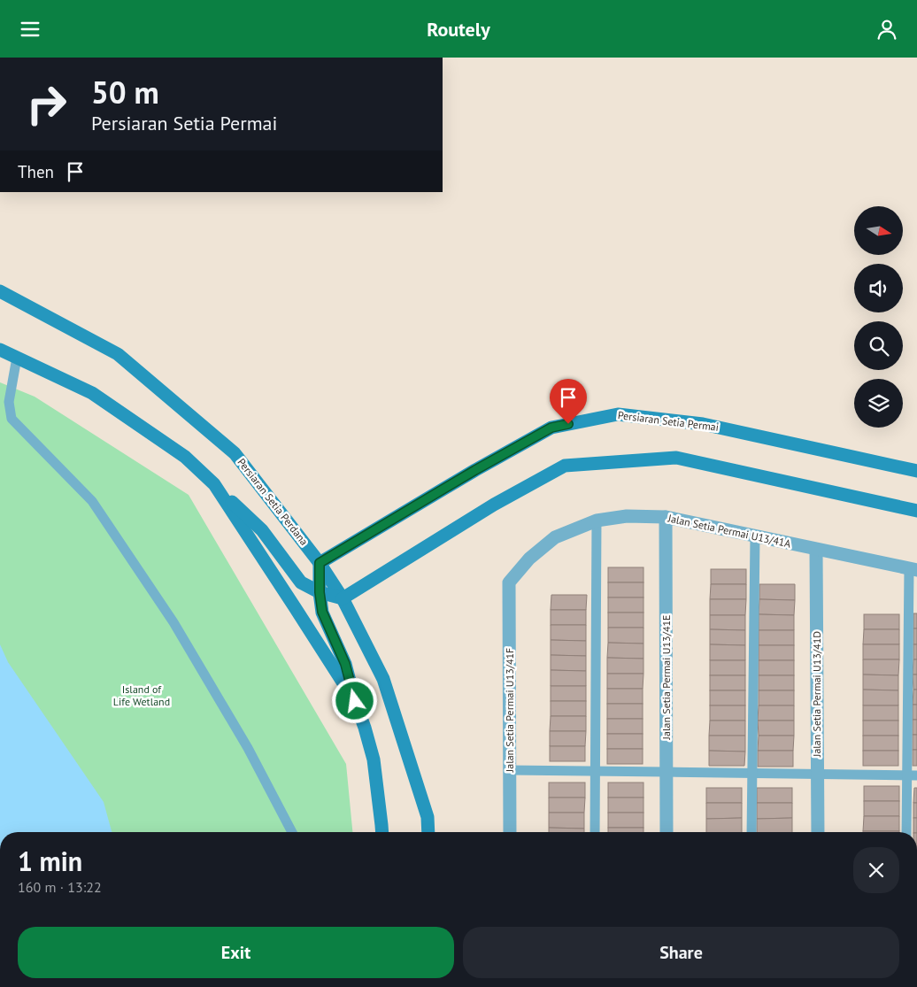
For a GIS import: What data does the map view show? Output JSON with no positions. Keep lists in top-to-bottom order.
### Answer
{
  "streets": {
    "main road": ["Persiaran Setia Permai", "Persiaran Setia Perdana"],
    "street": [
      "Jalan Setia Permai U13/41A",
      "Jalan Setia Permai U13/41E",
      "Jalan Setia Permai U13/41D",
      "Jalan Setia Permai U13/41F"
    ]
  },
  "crossings": [
    ["Persiaran Setia Permai", "Persiaran Setia Perdana"],
    ["Jalan Setia Permai U13/41A", "Jalan Setia Permai U13/41E"],
    ["Jalan Setia Permai U13/41A", "Jalan Setia Permai U13/41D"],
    ["Jalan Setia Permai U13/41A", "Jalan Setia Permai U13/41F"]
  ],
  "parks": ["Island of Life Wetland"],
  "north": "right",
  "page": {
    "header": "Routely",
    "turn": ["50 m", "Persiaran Setia Permai"],
    "then": "Then",
    "heading": ["1 min", "160 m · 13:22"],
    "buttons": ["Exit", "Share"]
  }
}
